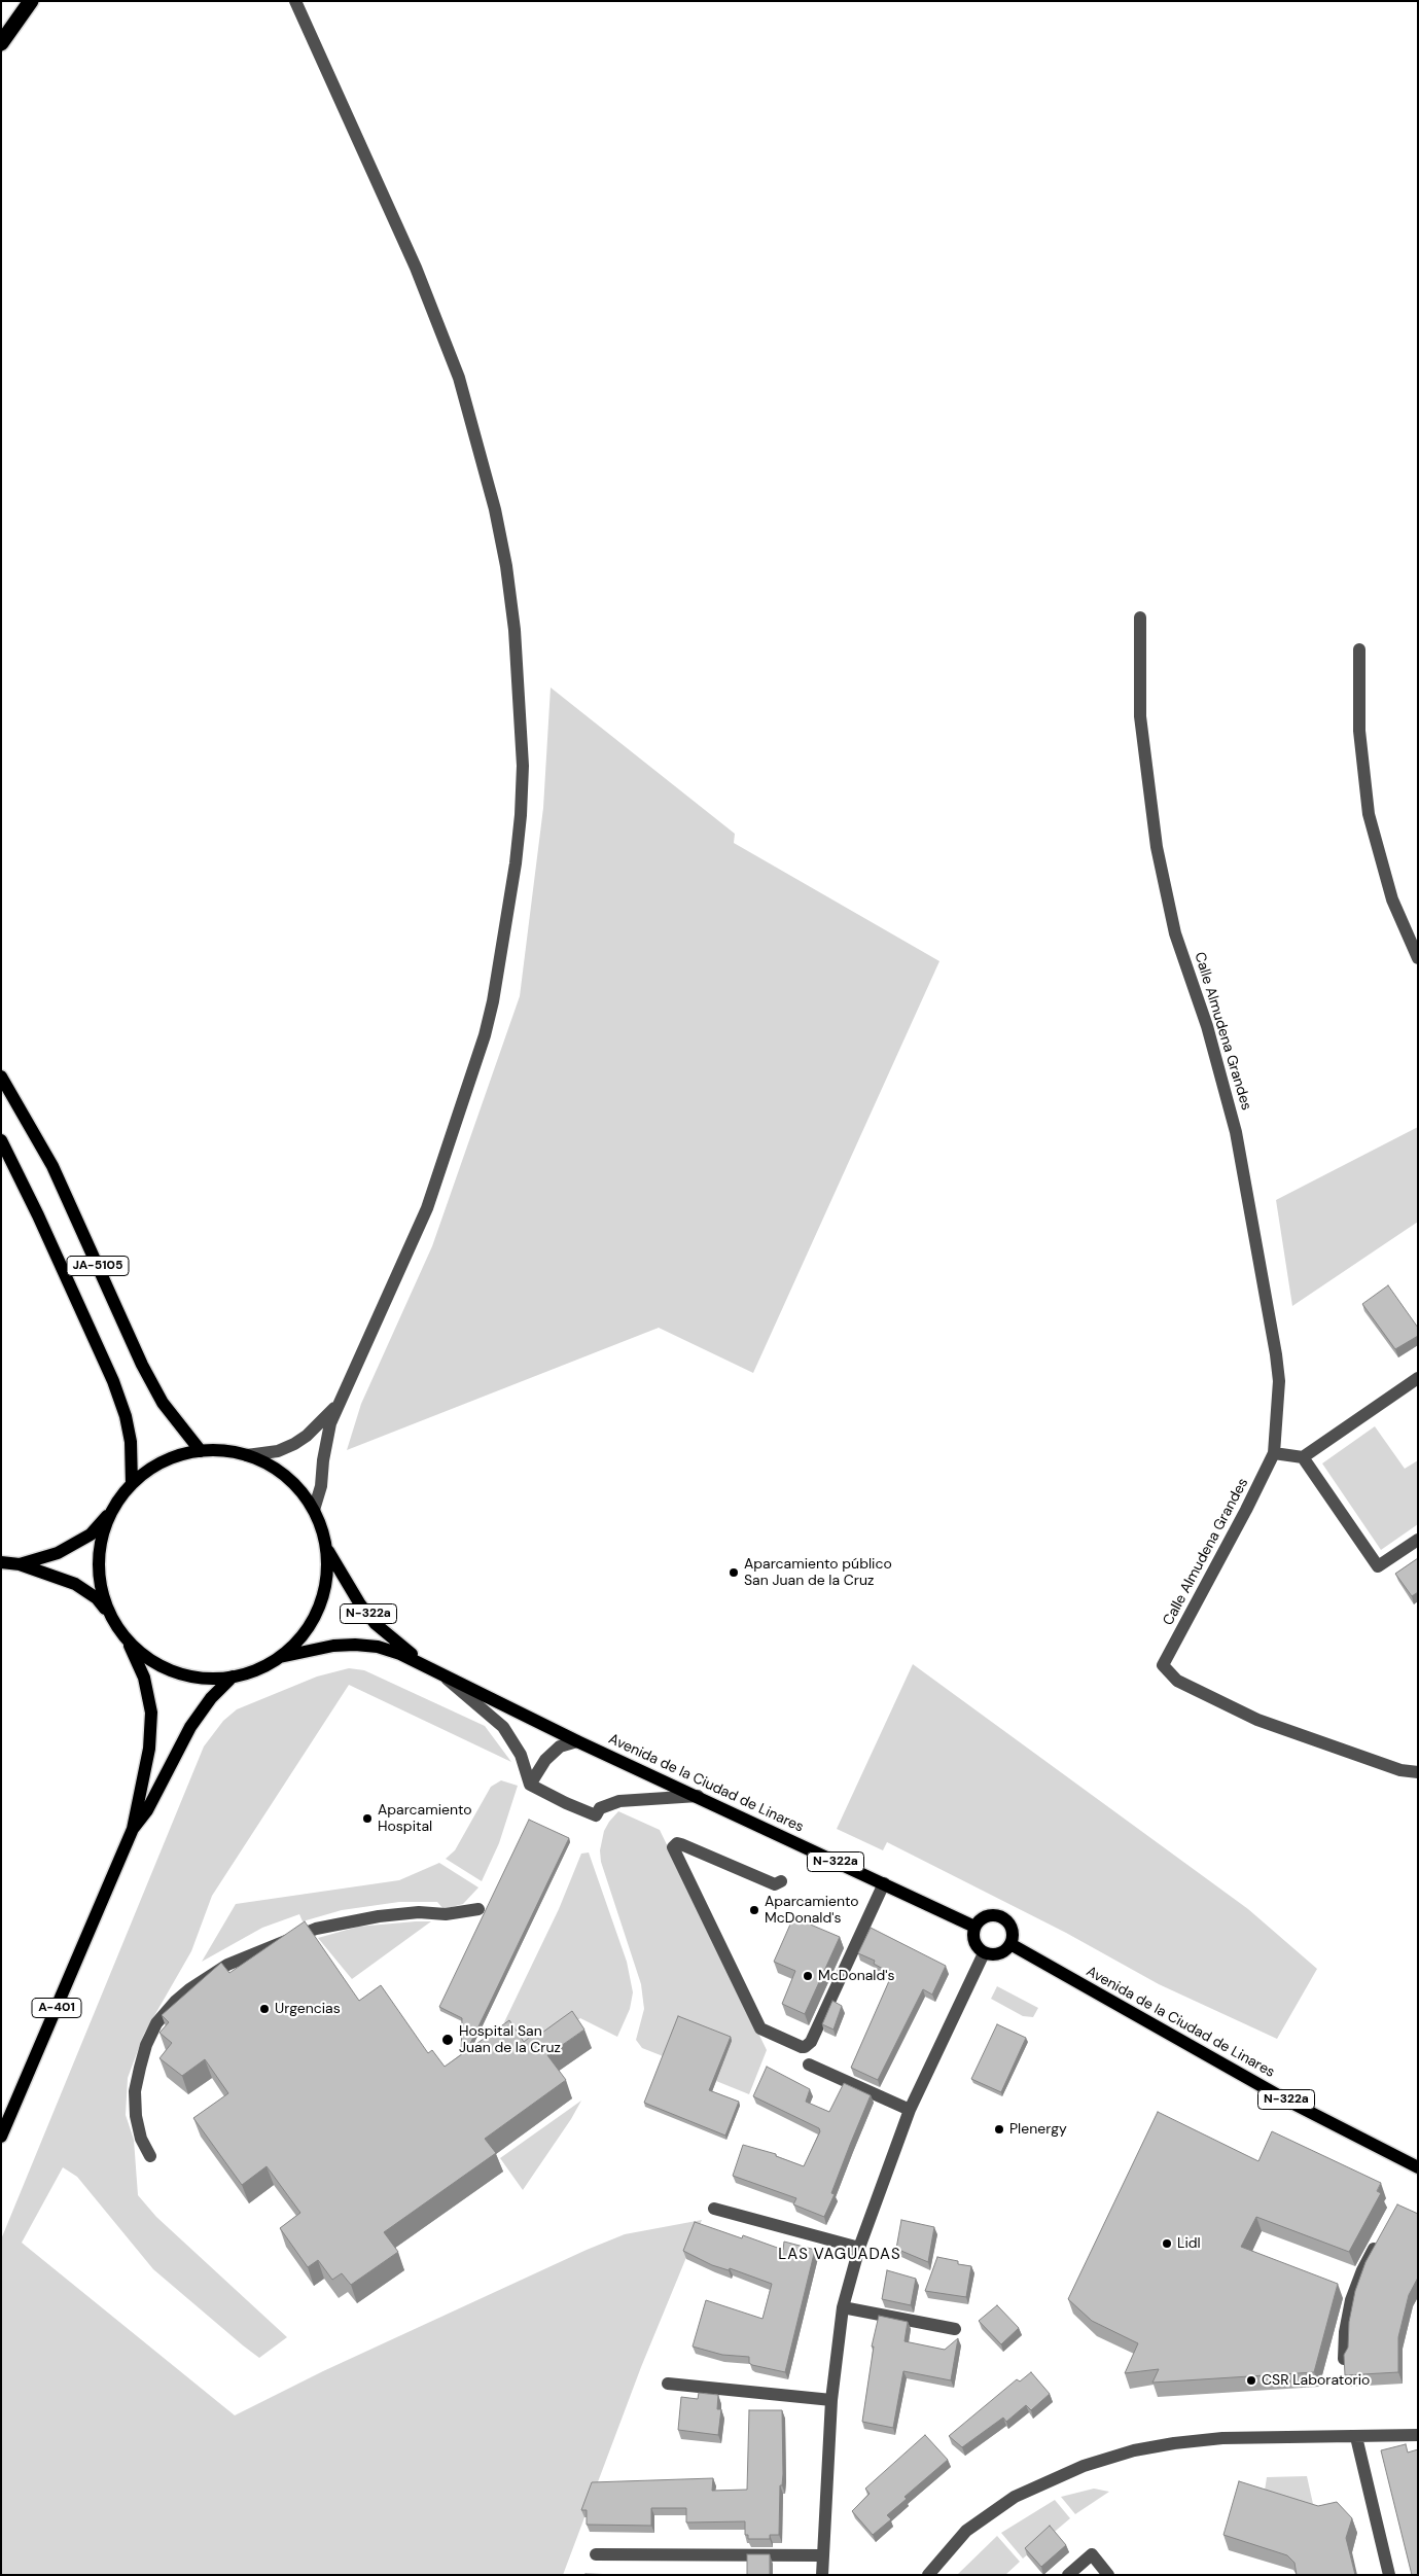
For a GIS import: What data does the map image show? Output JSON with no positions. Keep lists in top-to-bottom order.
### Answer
{
  "streets": {
    "main road": [
      "JA-5105",
      "N-322a",
      "Avenida de la Ciudad de Linares",
      "A-401"
    ],
    "street": ["Calle Almudena Grandes"]
  },
  "districts": ["LAS VAGUADAS"],
  "places": [
    "Aparcamiento público San Juan de la Cruz",
    "Aparcamiento Hospital",
    "Aparcamiento McDonald's",
    "McDonald's",
    "Urgencias",
    "Hospital San Juan de la Cruz",
    "Plenergy",
    "Lidl",
    "CSR Laboratorio"
  ]
}
